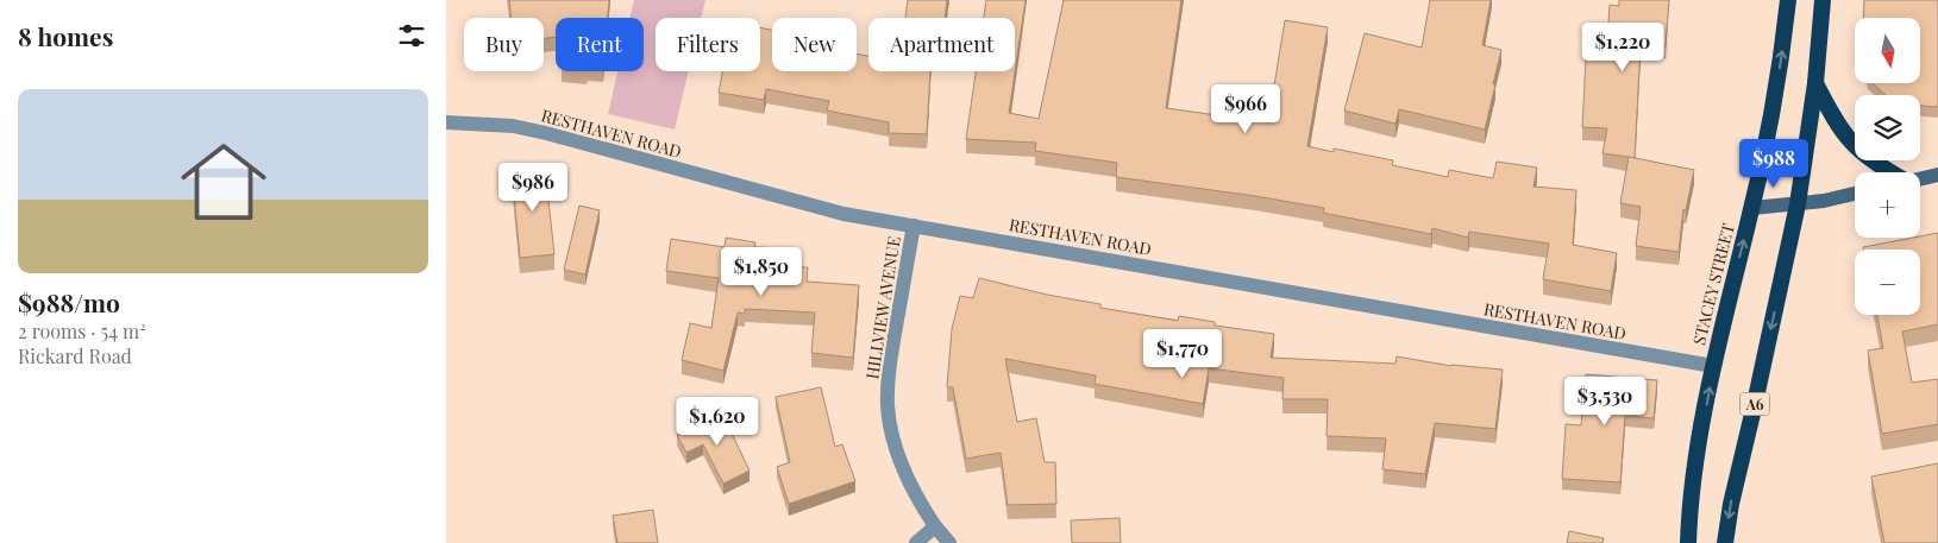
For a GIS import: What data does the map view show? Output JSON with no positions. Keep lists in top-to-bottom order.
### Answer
{
  "streets": {
    "highway": ["STACEY STREET", "A6"],
    "street": ["RESTHAVEN ROAD", "HILLVIEW AVENUE"]
  },
  "crossings": [
    ["RESTHAVEN ROAD", "STACEY STREET"],
    ["RESTHAVEN ROAD", "HILLVIEW AVENUE"]
  ],
  "north": "bottom",
  "page": {
    "heading": "8 homes",
    "map_buttons": ["+", "−"],
    "chip": [
      "Buy",
      "Rent",
      "Filters",
      "New",
      "Apartment"
    ],
    "price": [
      "$1,220",
      "$966",
      "$988",
      "$986",
      "$1,850",
      "$1,770",
      "$3,530",
      "$1,620"
    ],
    "list": [
      {
        "name": "$988/mo",
        "note": "2 rooms · 54 m² · Rickard Road"
      }
    ]
  }
}
